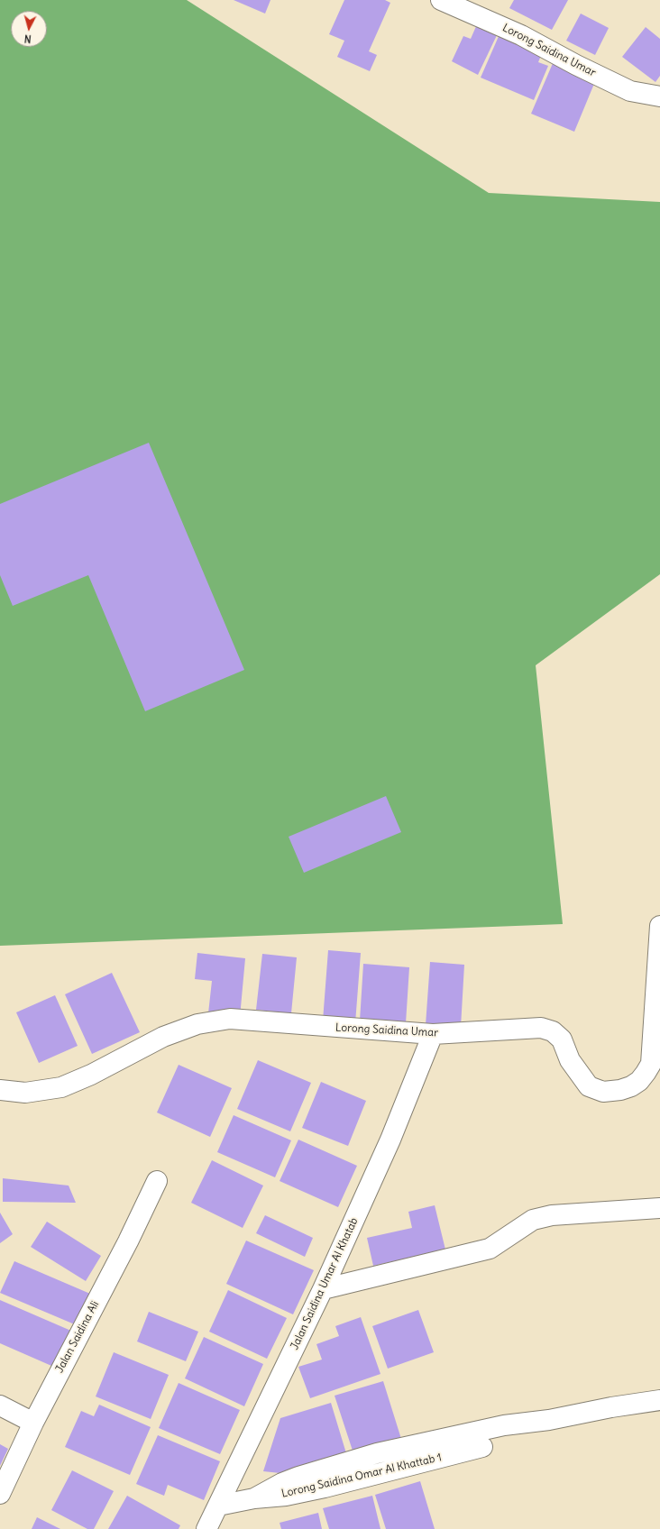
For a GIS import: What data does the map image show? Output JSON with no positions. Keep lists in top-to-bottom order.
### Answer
{
  "streets": {
    "street": [
      "Lorong Saidina Umar",
      "Jalan Saidina Umar Al Khatab",
      "Jalan Saidina Ali",
      "Lorong Saidina Omar Al Khattab 1"
    ]
  },
  "crossings": [
    ["Lorong Saidina Umar", "Jalan Saidina Umar Al Khatab"],
    ["Jalan Saidina Umar Al Khatab", "Lorong Saidina Omar Al Khattab 1"]
  ],
  "north": "bottom"
}
